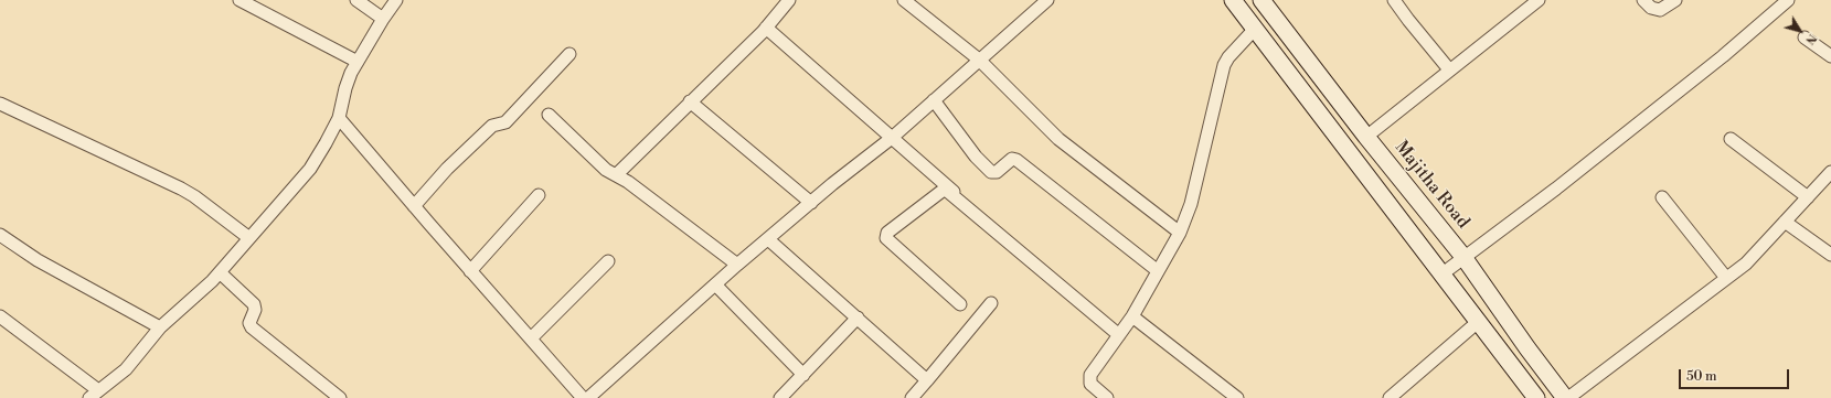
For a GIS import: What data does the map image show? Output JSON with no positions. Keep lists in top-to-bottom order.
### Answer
{
  "streets": {
    "main road": ["Majitha Road"]
  },
  "scale_bar": "50 m",
  "north": "bottom right"
}
